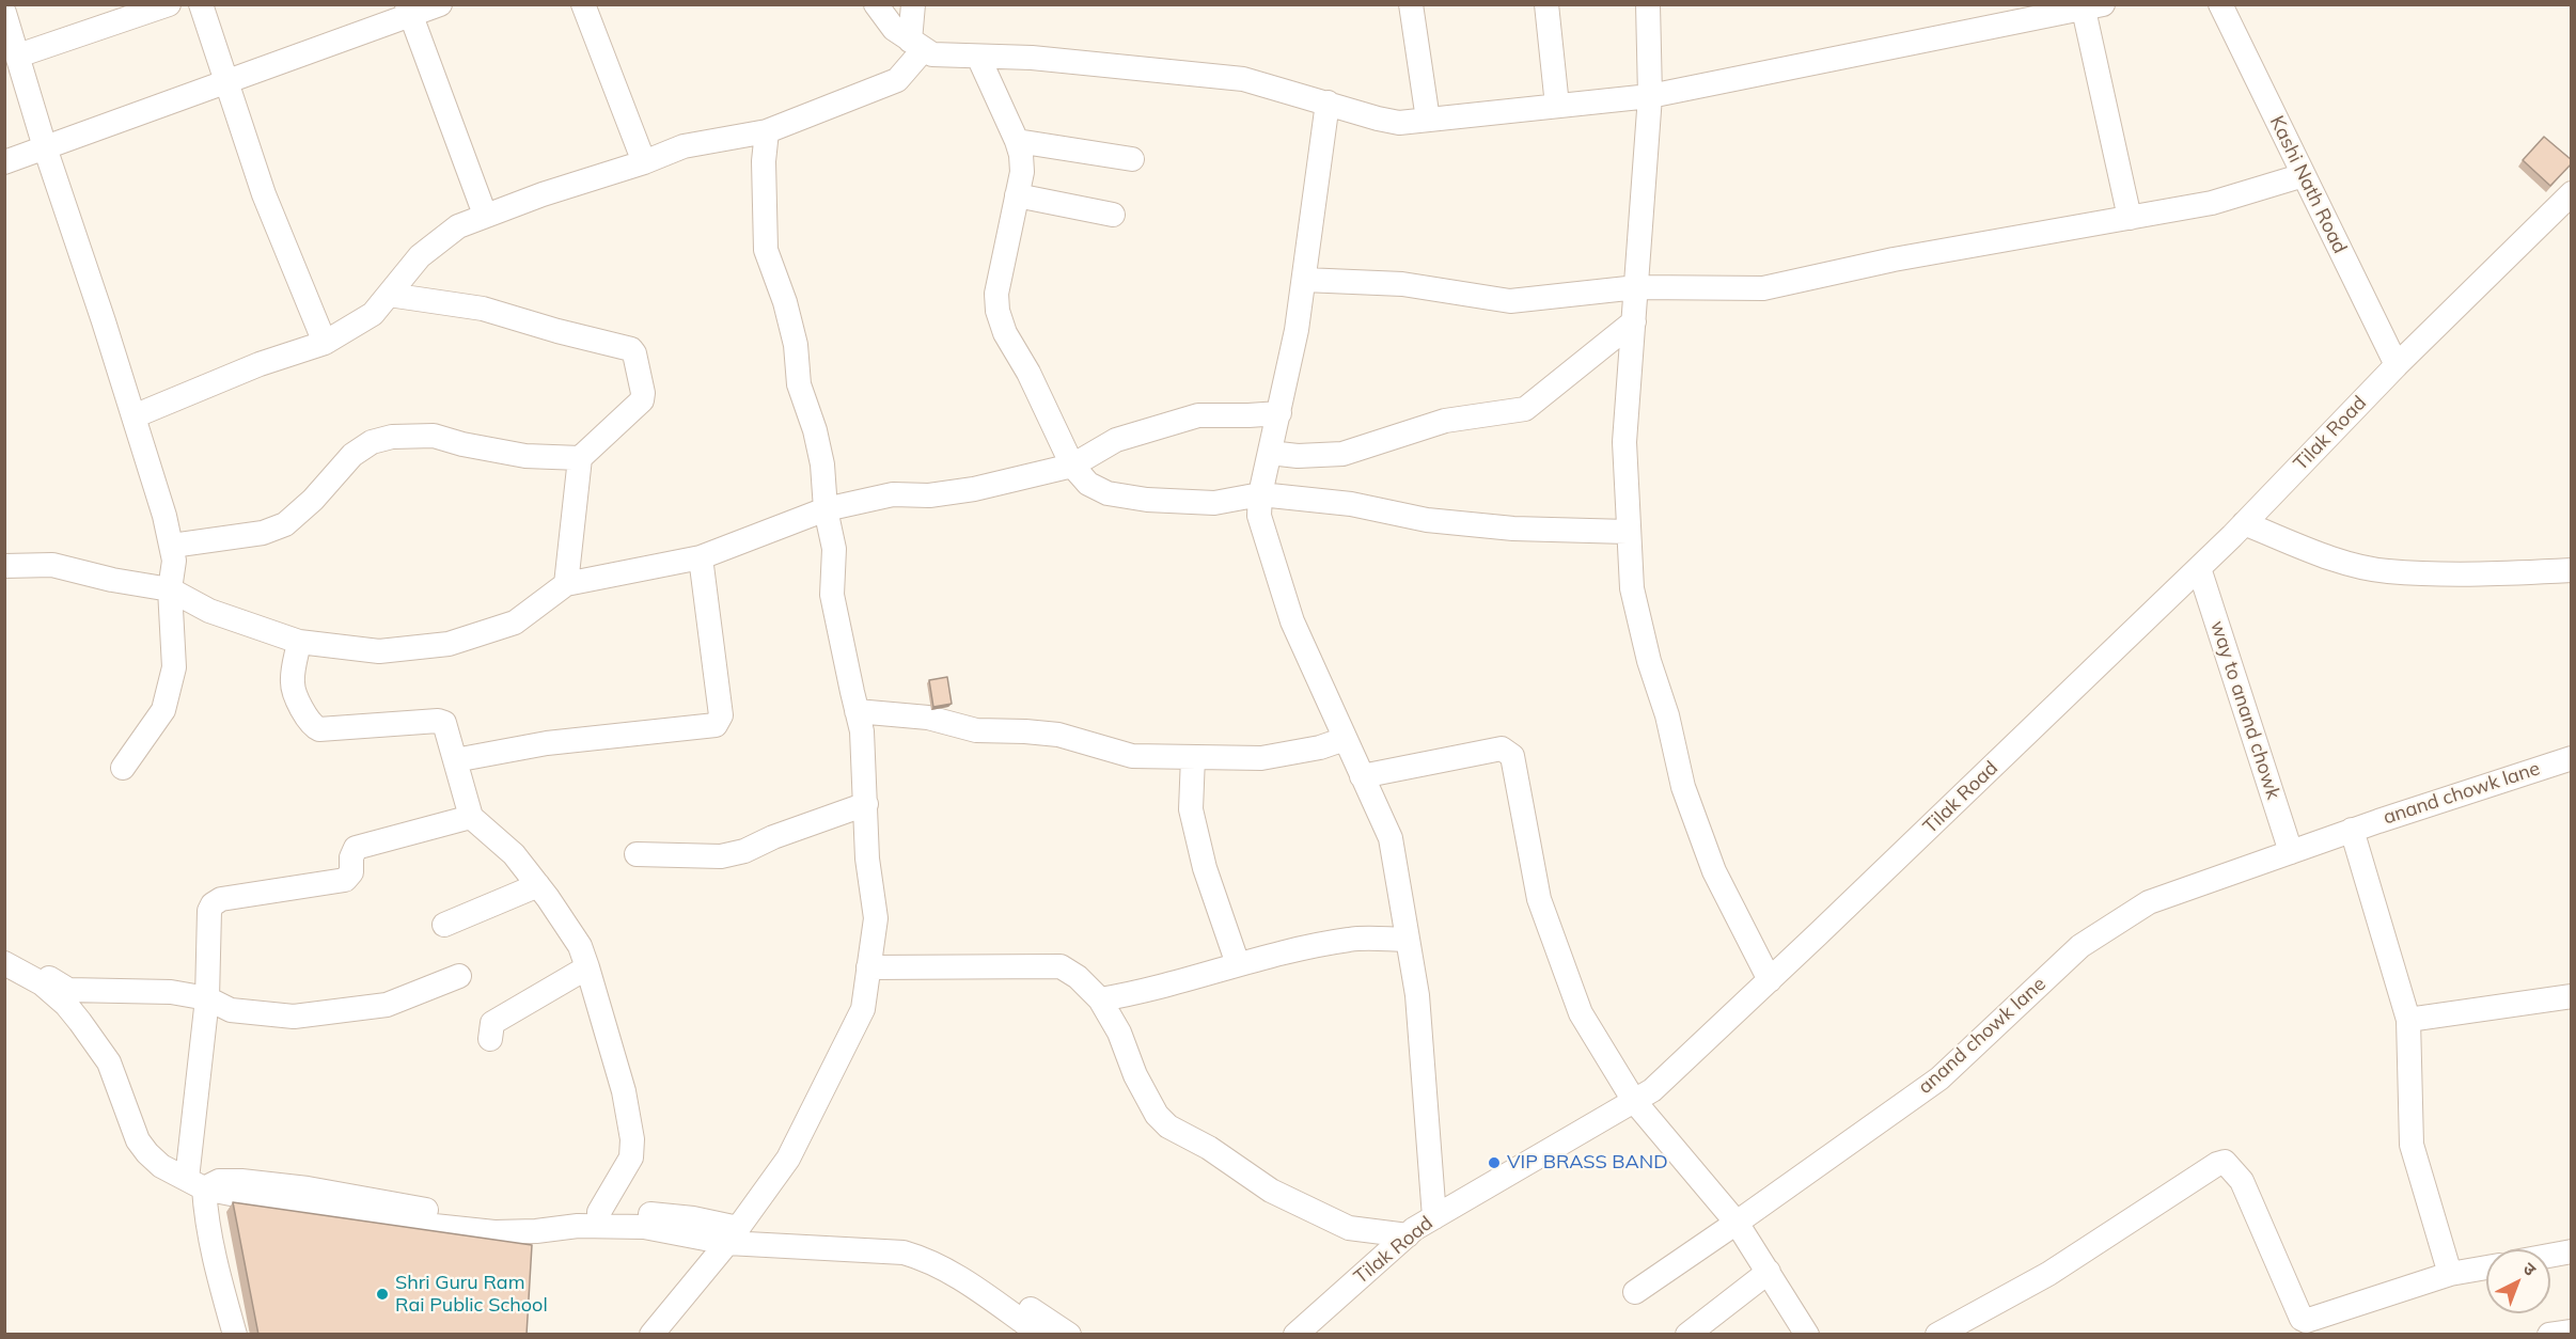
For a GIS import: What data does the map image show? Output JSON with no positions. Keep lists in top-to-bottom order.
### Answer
{
  "streets": {
    "street": [
      "Kashi Nath Road",
      "Tilak Road",
      "way to anand chowk",
      "anand chowk lane"
    ]
  },
  "crossings": [
    ["Kashi Nath Road", "Tilak Road"],
    ["Tilak Road", "way to anand chowk"],
    ["way to anand chowk", "anand chowk lane"]
  ],
  "places": ["VIP BRASS BAND", "Shri Guru Ram Rai Public School"],
  "north": "top right"
}
